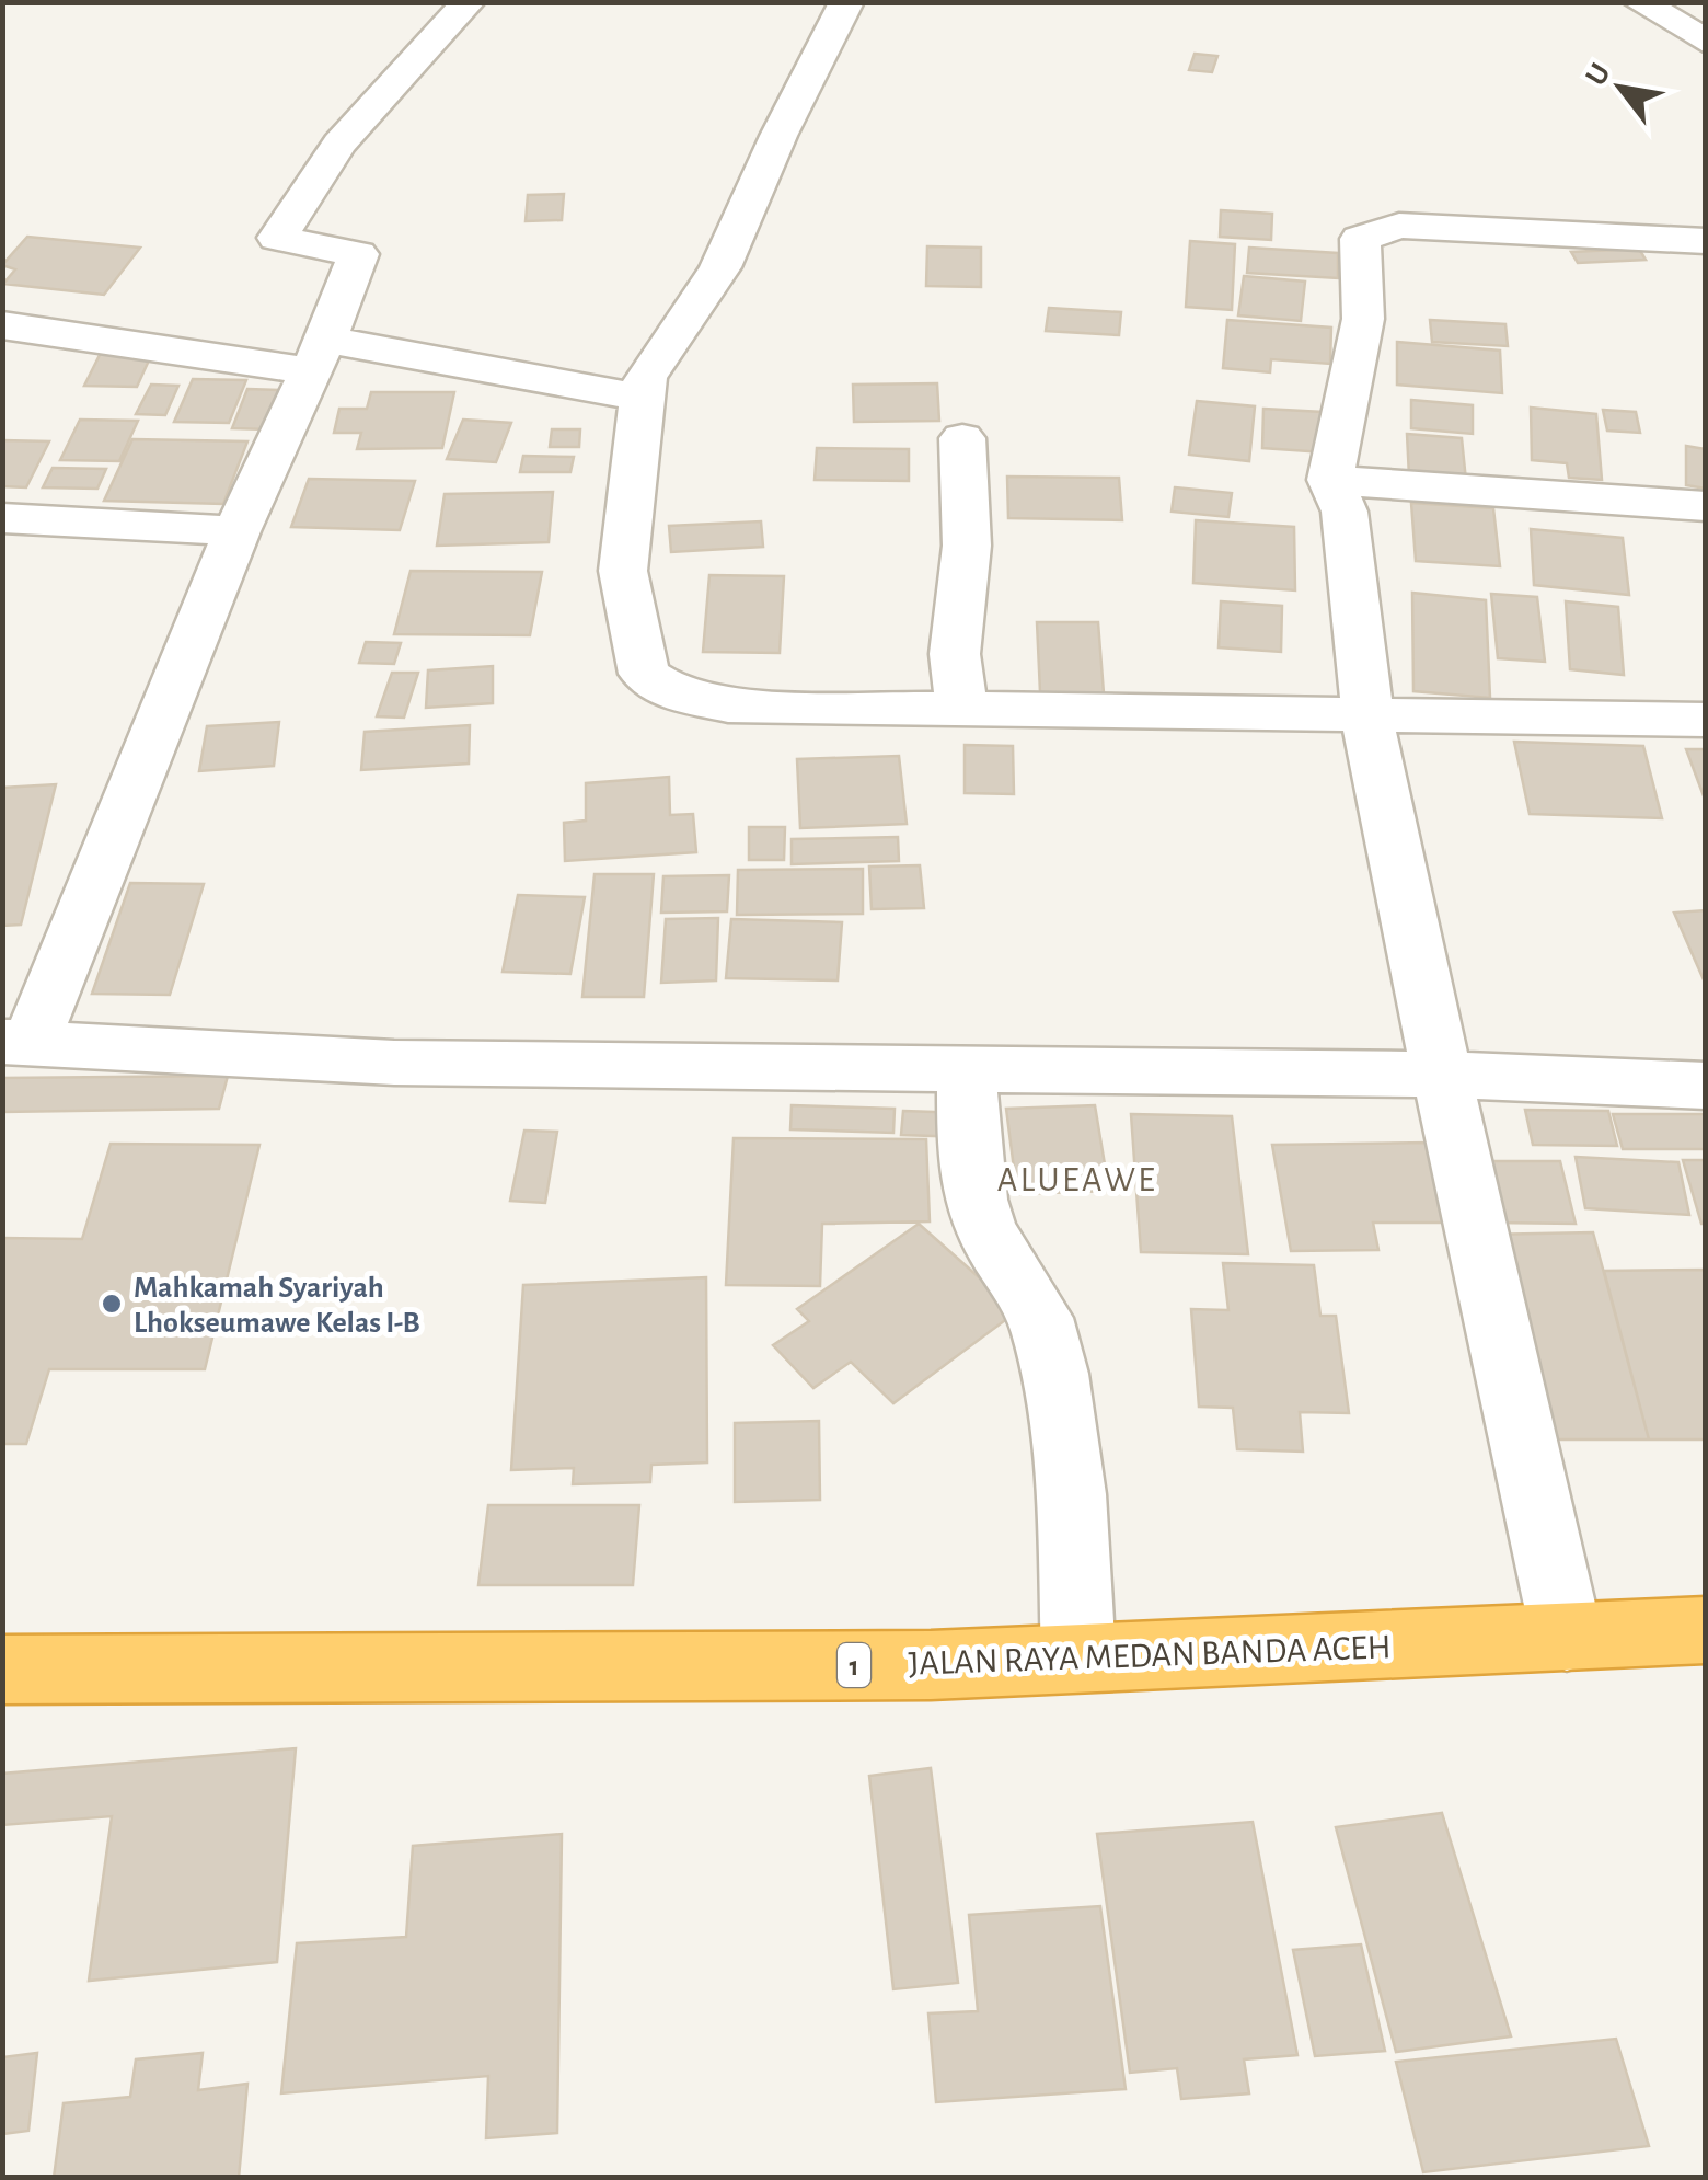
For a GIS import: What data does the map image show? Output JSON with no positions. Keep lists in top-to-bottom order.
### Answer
{
  "streets": {
    "highway": ["JALAN RAYA MEDAN BANDA ACEH", "1"]
  },
  "districts": ["ALUEAWE"],
  "places": ["Mahkamah Syariyah Lhokseumawe Kelas I-B"],
  "north": "top left"
}
